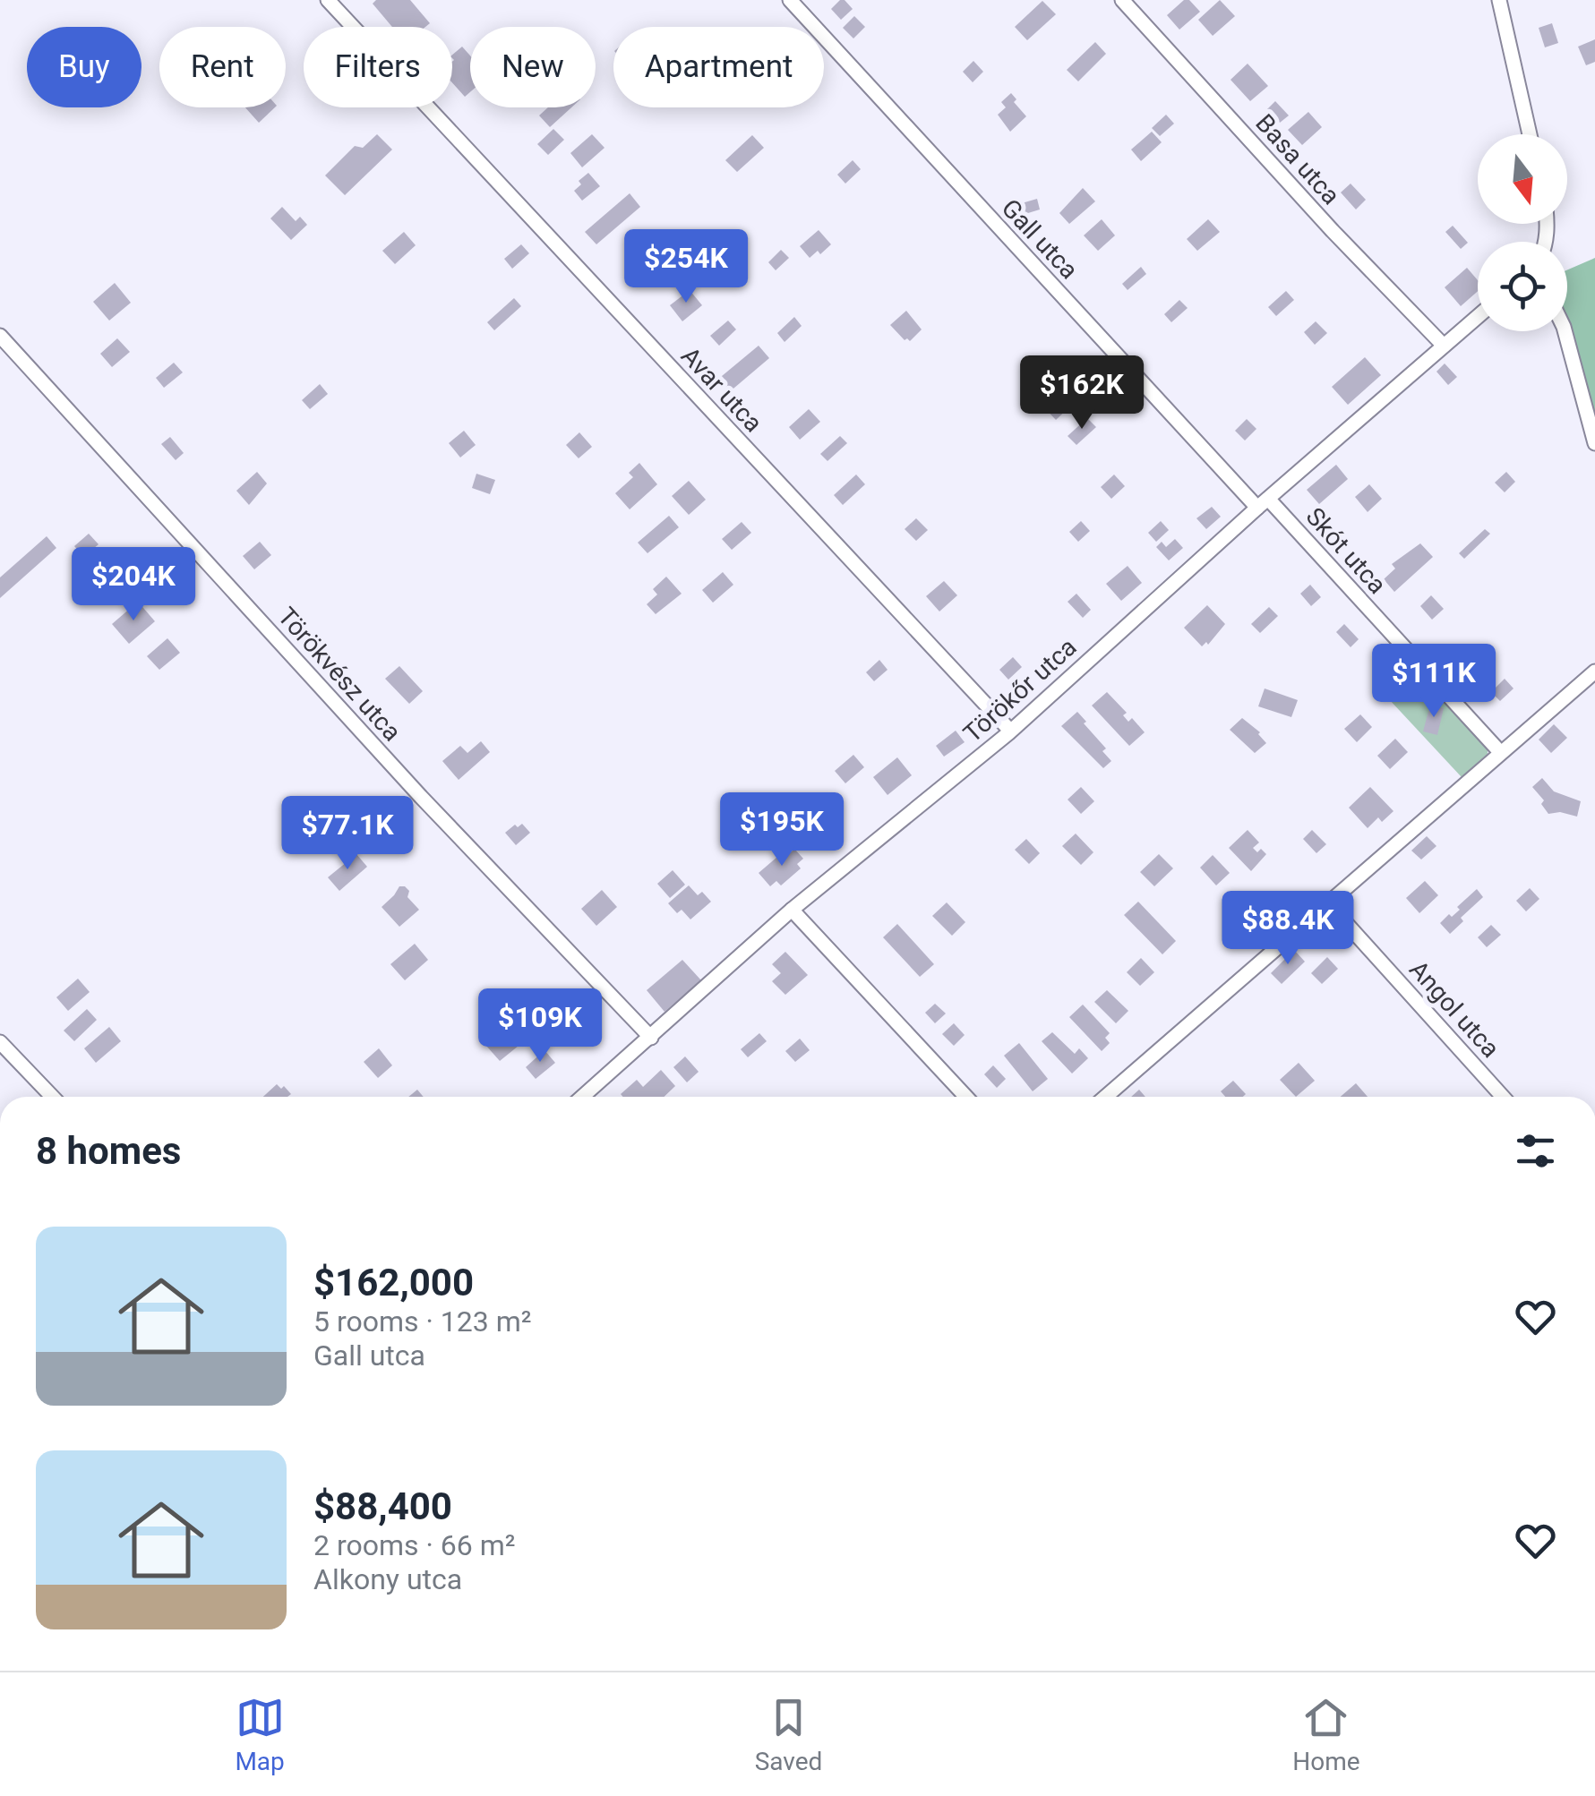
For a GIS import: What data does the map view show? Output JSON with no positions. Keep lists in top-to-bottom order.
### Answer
{
  "streets": {
    "street": [
      "Basa utca",
      "Gall utca",
      "Avar utca",
      "Skót utca",
      "Törökvész utca",
      "Törökőr utca",
      "Angol utca"
    ]
  },
  "crossings": [
    ["Basa utca", "Törökőr utca"],
    ["Gall utca", "Skót utca"],
    ["Gall utca", "Törökőr utca"],
    ["Avar utca", "Törökőr utca"],
    ["Skót utca", "Törökőr utca"],
    ["Törökvész utca", "Törökőr utca"]
  ],
  "north": "bottom",
  "page": {
    "chip": [
      "Buy",
      "Rent",
      "Filters",
      "New",
      "Apartment"
    ],
    "price": [
      "$254K",
      "$162K",
      "$204K",
      "$111K",
      "$195K",
      "$77.1K",
      "$88.4K",
      "$109K"
    ],
    "heading": "8 homes",
    "list": [
      {
        "name": "$162,000",
        "note": "5 rooms · 123 m² · Gall utca"
      },
      {
        "name": "$88,400",
        "note": "2 rooms · 66 m² · Alkony utca"
      }
    ],
    "tabs": ["Map", "Saved", "Home"]
  }
}
